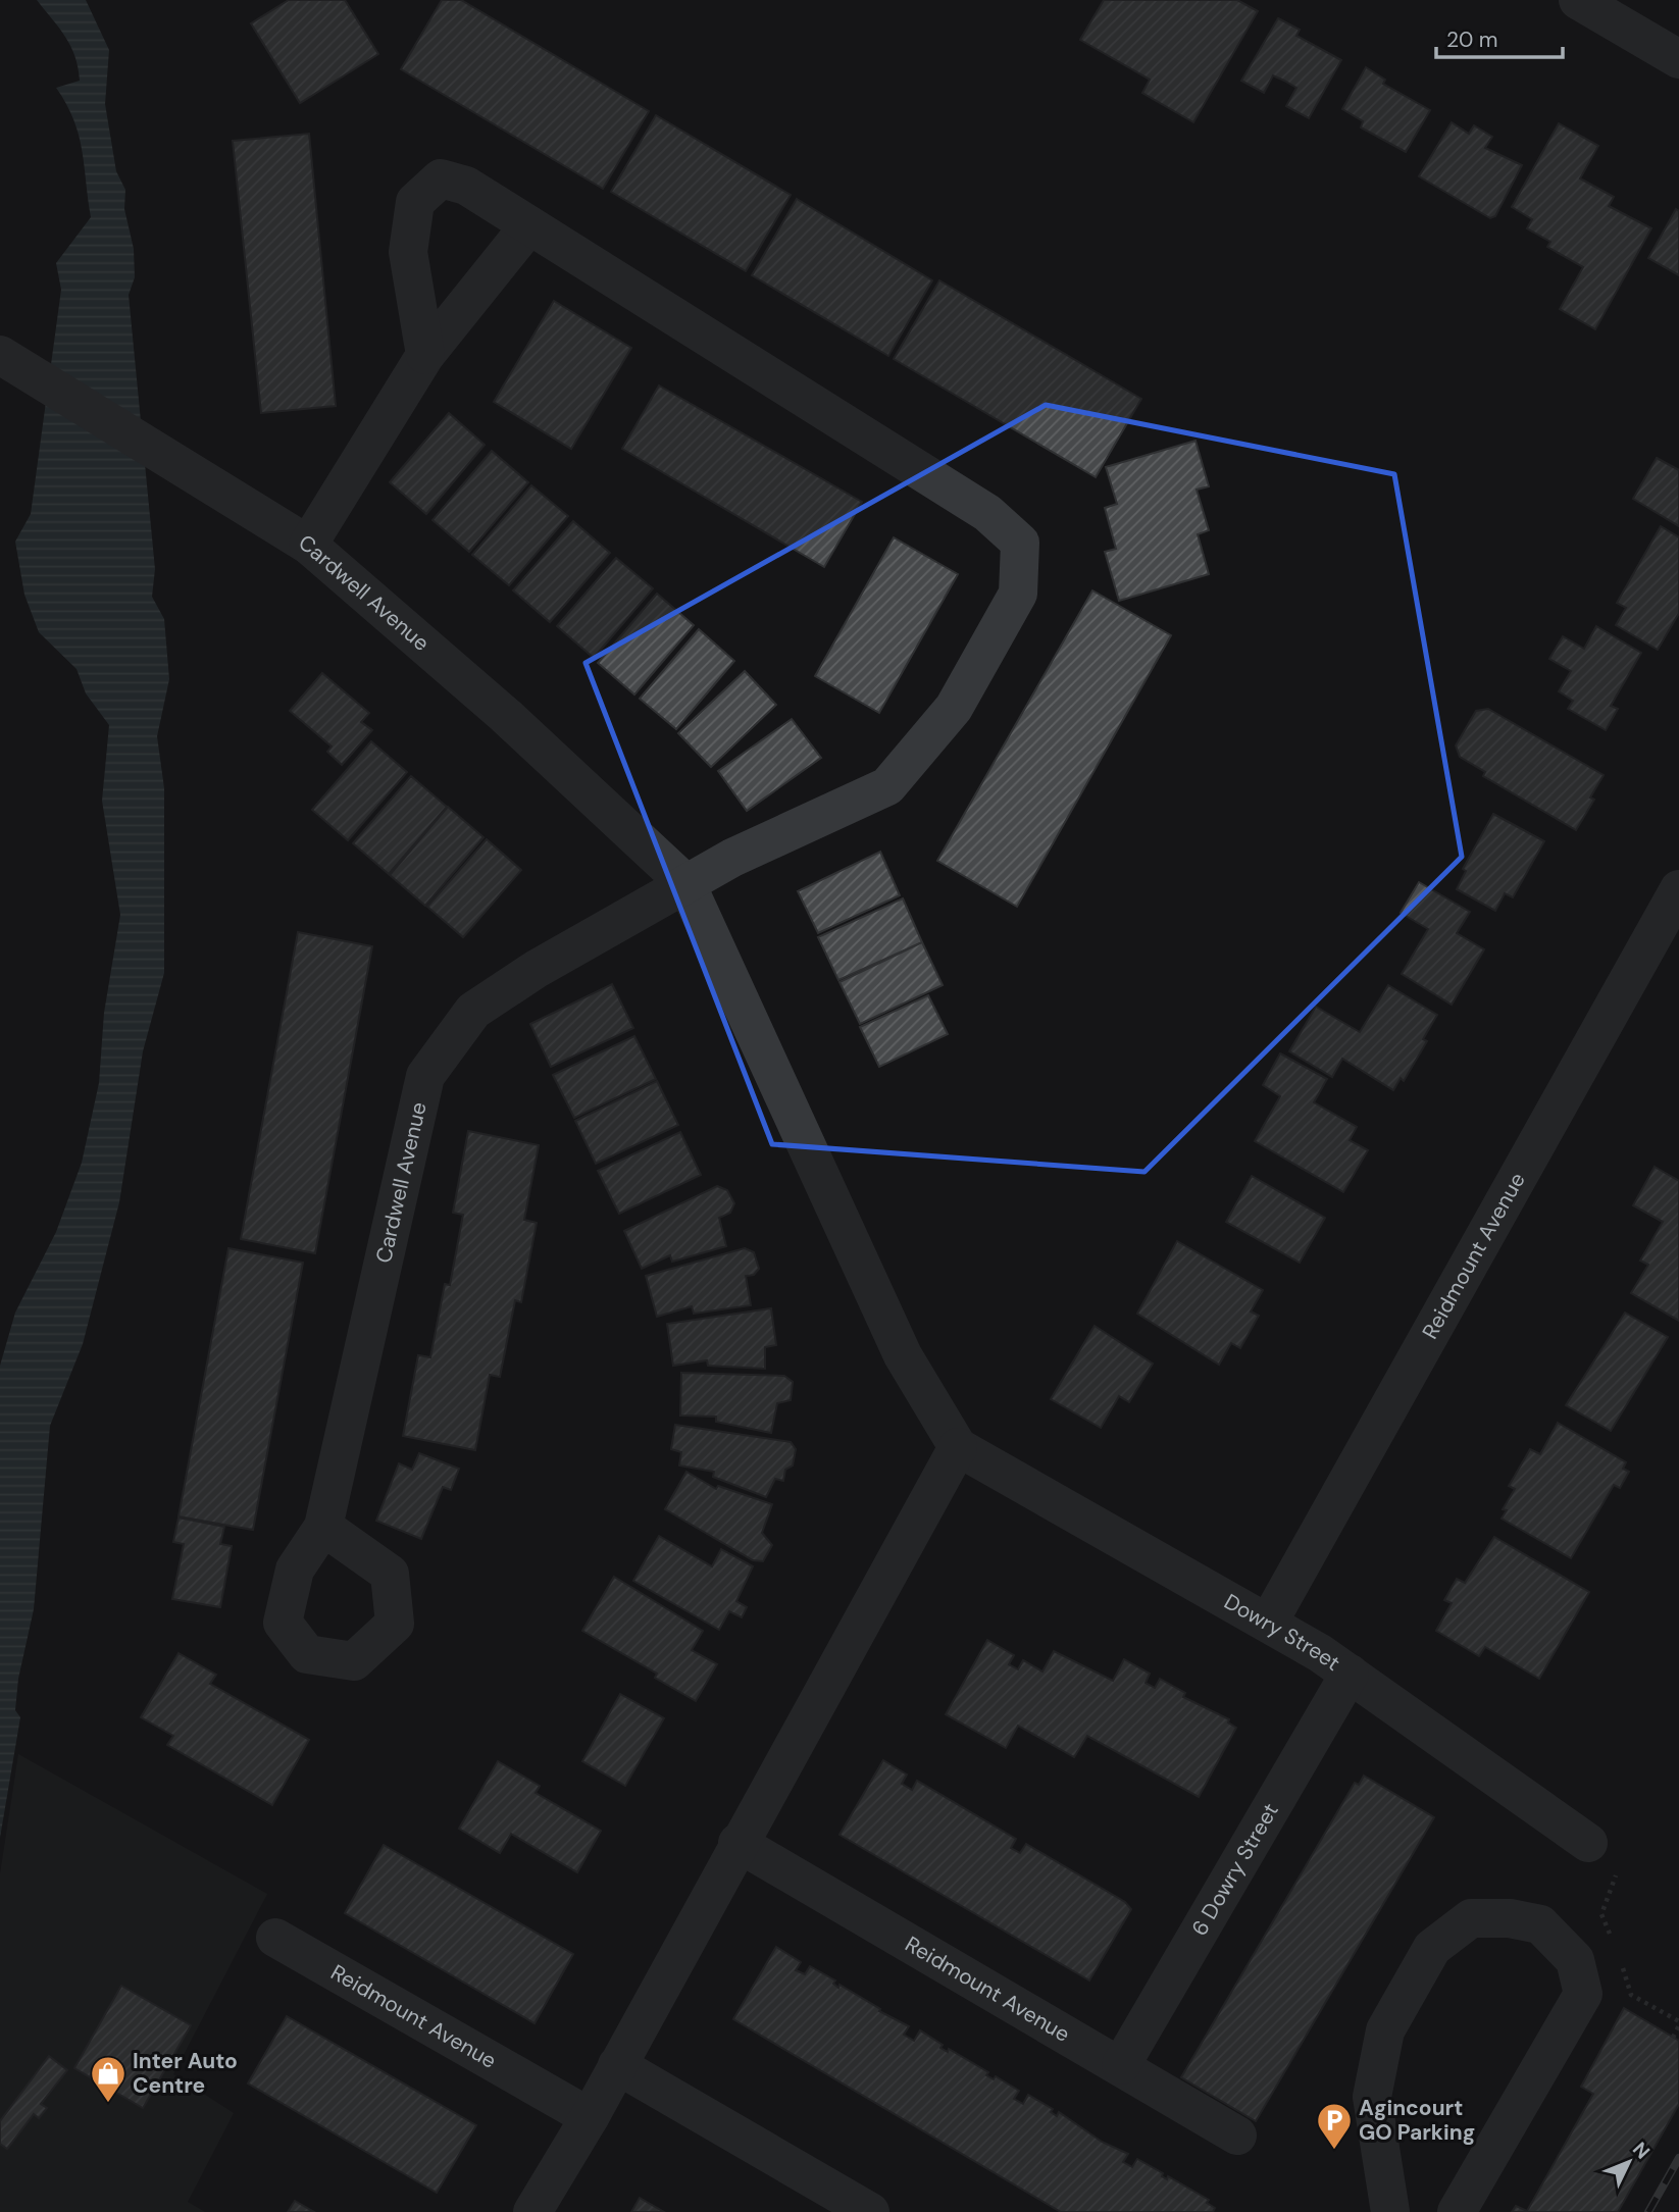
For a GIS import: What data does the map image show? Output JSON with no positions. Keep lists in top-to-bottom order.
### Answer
{
  "streets": {
    "street": [
      "Cardwell Avenue",
      "Reidmount Avenue",
      "Dowry Street",
      "6 Dowry Street"
    ]
  },
  "crossings": [
    ["Cardwell Avenue", "Dowry Street"],
    ["Reidmount Avenue", "Dowry Street"],
    ["Reidmount Avenue", "6 Dowry Street"],
    ["Dowry Street", "6 Dowry Street"]
  ],
  "places": {
    "shop": ["Inter Auto Centre"],
    "parking": ["Agincourt GO Parking"]
  },
  "scale_bar": "20 m",
  "north": "top right"
}
